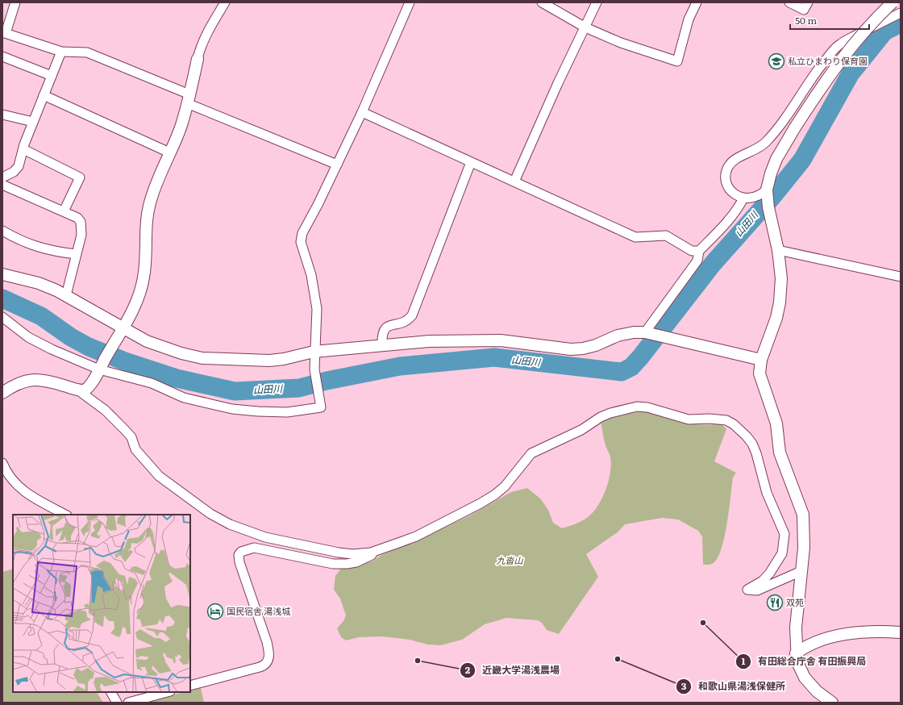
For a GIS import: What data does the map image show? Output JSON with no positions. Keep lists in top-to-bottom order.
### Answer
{
  "water": ["山田川"],
  "parks": ["九沓山"],
  "places": {
    "school or university": ["私立ひまわり保育園"],
    "restaurant": ["双苑"],
    "hotel": ["国民宿舎 湯浅城"],
    "other": ["有田総合庁舎 有田振興局", "和歌山県湯浅保健所", "近畿大学湯浅農場"]
  },
  "scale_bar": "50 m"
}
